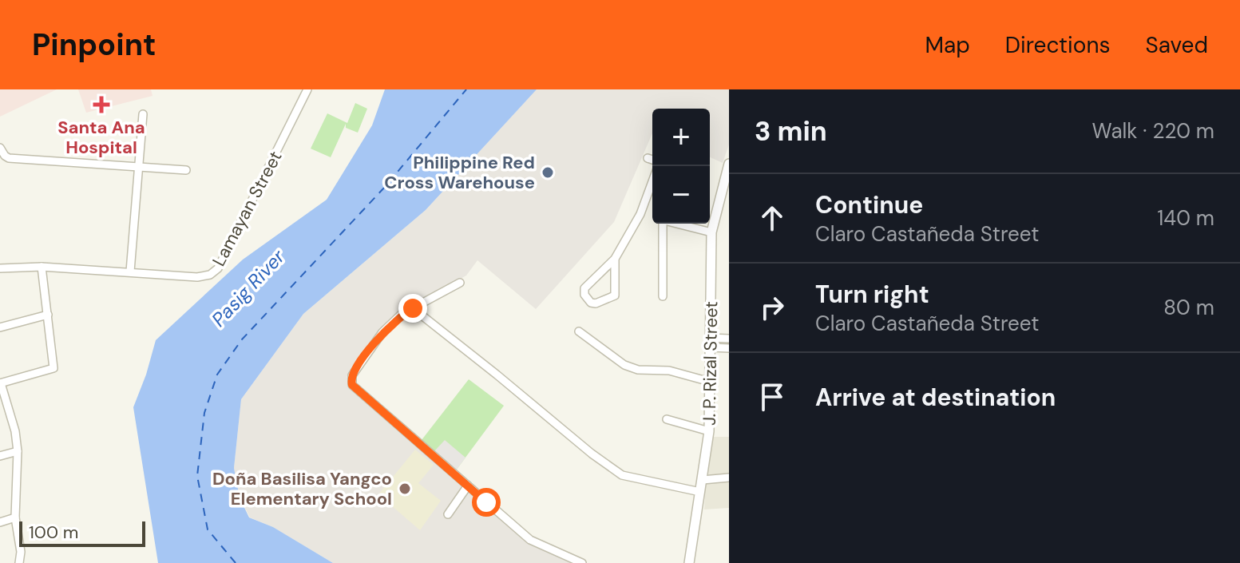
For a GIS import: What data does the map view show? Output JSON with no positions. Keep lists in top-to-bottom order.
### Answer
{
  "streets": {
    "street": ["Lamayan Street", "J. P. Rizal Street"]
  },
  "water": ["Pasig River"],
  "places": {
    "health": ["Santa Ana Hospital"],
    "other": ["Philippine Red Cross Warehouse", "Doña Basilisa Yangco Elementary School"]
  },
  "scale_bar": "100 m",
  "page": {
    "header": "Pinpoint",
    "nav": ["Map", "Directions", "Saved"],
    "heading": ["3 min", "Walk · 220 m"],
    "map_buttons": ["+", "−"],
    "list": [
      ["Continue", "Claro Castañeda Street", "140 m"],
      ["Turn right", "Claro Castañeda Street", "80 m"],
      "Arrive at destination"
    ],
    "scale": "100 m"
  }
}
